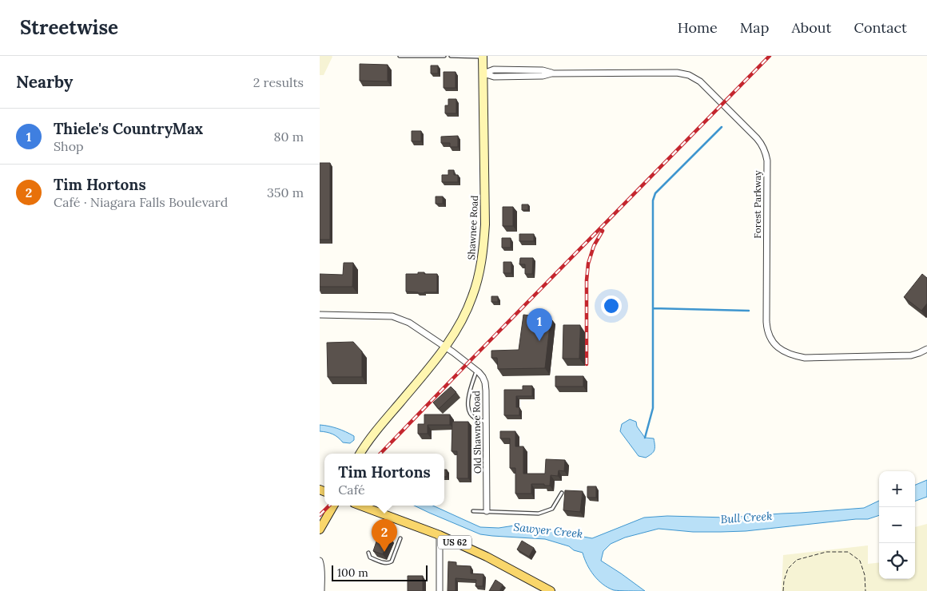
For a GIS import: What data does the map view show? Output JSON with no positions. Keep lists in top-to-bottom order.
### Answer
{
  "streets": {
    "main road": ["Shawnee Road", "US 62"],
    "street": ["Forest Parkway", "Old Shawnee Road"]
  },
  "crossings": [
    ["Forest Parkway", "Shawnee Road"],
    ["Shawnee Road", "Old Shawnee Road"]
  ],
  "water": ["Bull Creek", "Sawyer Creek"],
  "scale_bar": "100 m",
  "page": {
    "header": "Streetwise",
    "nav": [
      "Home",
      "Map",
      "About",
      "Contact"
    ],
    "heading": ["Nearby", "2 results"],
    "list": [
      {
        "mark": "1",
        "name": "Thiele's CountryMax",
        "note": "Shop",
        "value": "80 m"
      },
      {
        "mark": "2",
        "name": "Tim Hortons",
        "note": "Café · Niagara Falls Boulevard",
        "value": "350 m"
      }
    ],
    "pins": ["1", "2"],
    "popup": ["Tim Hortons", "Café"],
    "map_buttons": ["+", "−"],
    "scale": "100 m"
  }
}
